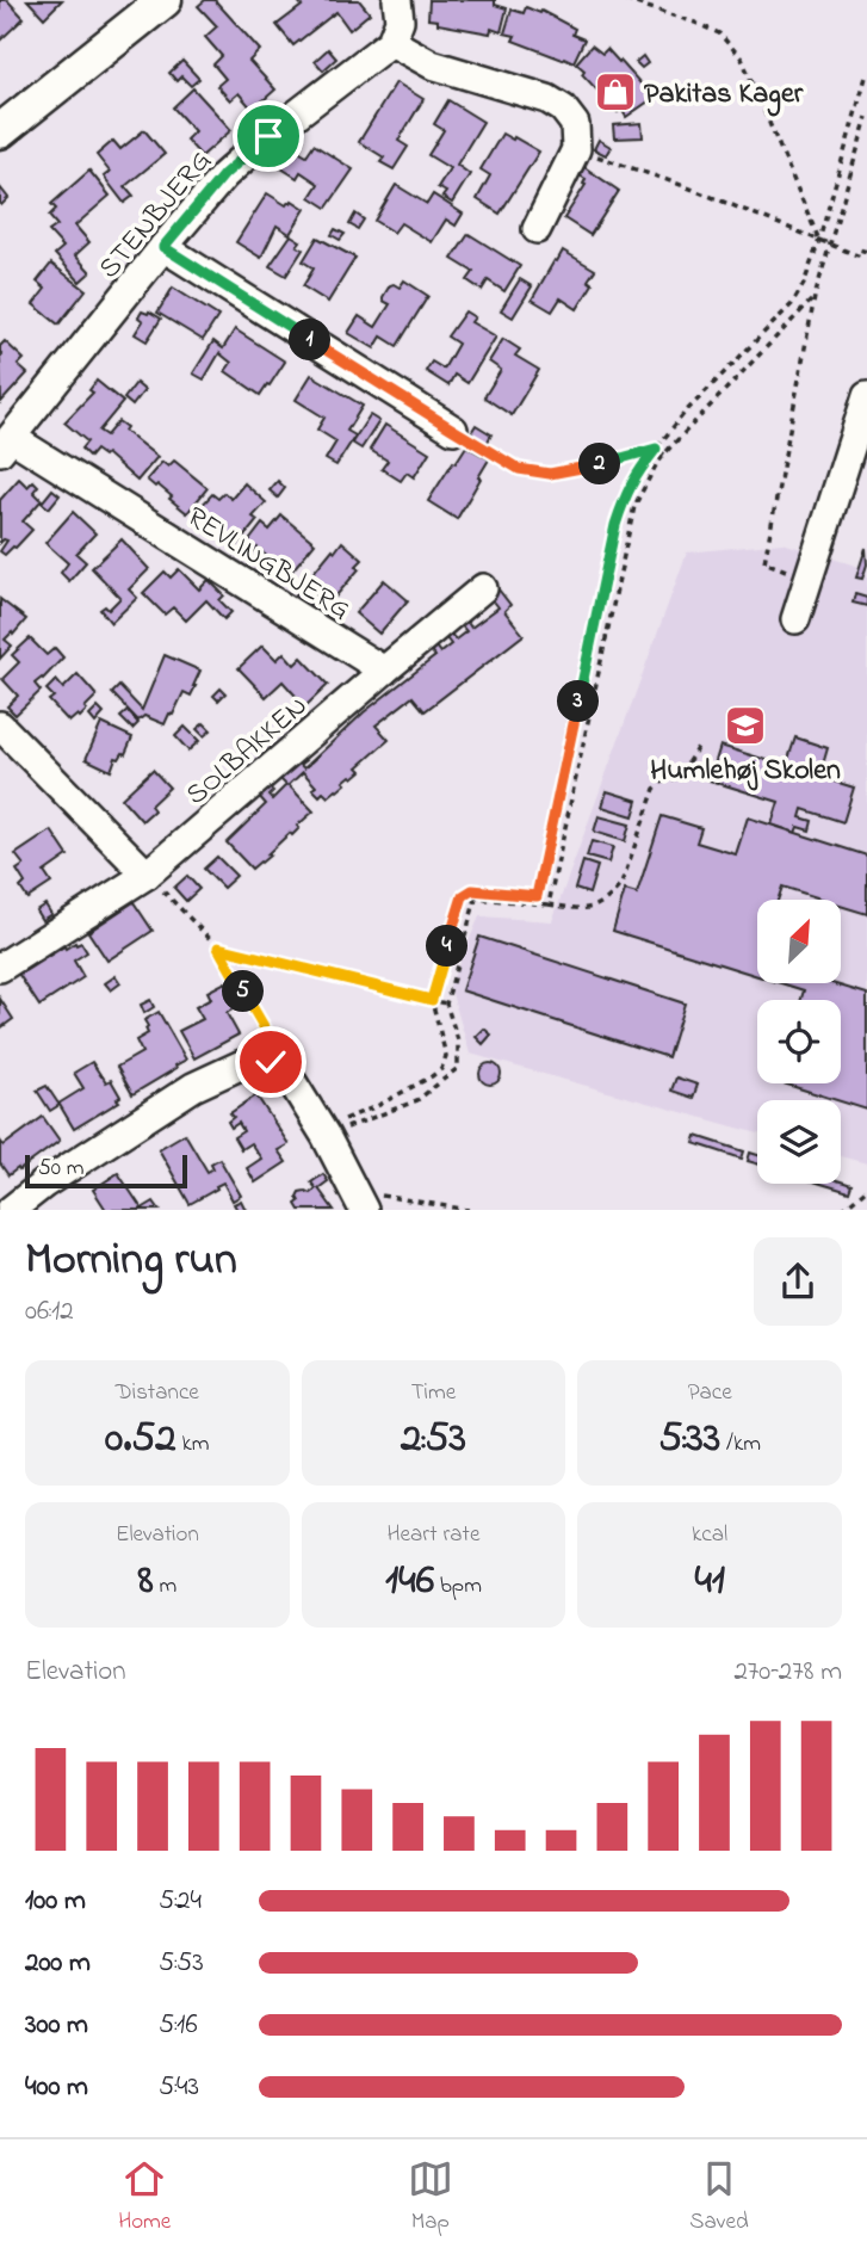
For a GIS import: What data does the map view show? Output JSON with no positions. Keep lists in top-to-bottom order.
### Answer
{
  "streets": {
    "street": ["STENBJERG", "REVLINGBJERG", "SOLBAKKEN"]
  },
  "crossings": [
    ["STENBJERG", "REVLINGBJERG"],
    ["REVLINGBJERG", "SOLBAKKEN"]
  ],
  "places": {
    "shop": ["Pakitas Kager"],
    "school or university": ["Humlehøj Skolen"]
  },
  "scale_bar": "50 m",
  "north": "top right",
  "page": {
    "pins": [
      "1",
      "2",
      "3",
      "4",
      "5"
    ],
    "scale": "50 m",
    "heading": ["Morning run", "06:12"],
    "stats": [
      ["Distance", "0.52 km"],
      ["Time", "2:53"],
      ["Pace", "5:33 /km"],
      ["Elevation", "8 m"],
      ["Heart rate", "146 bpm"],
      ["kcal", "41"]
    ],
    "chart": ["Elevation", "270–278 m"],
    "list": [
      {
        "name": "100 m",
        "note": "5:24"
      },
      {
        "name": "200 m",
        "note": "5:53"
      },
      {
        "name": "300 m",
        "note": "5:16"
      },
      {
        "name": "400 m",
        "note": "5:43"
      }
    ],
    "tabs": ["Home", "Map", "Saved"]
  }
}
